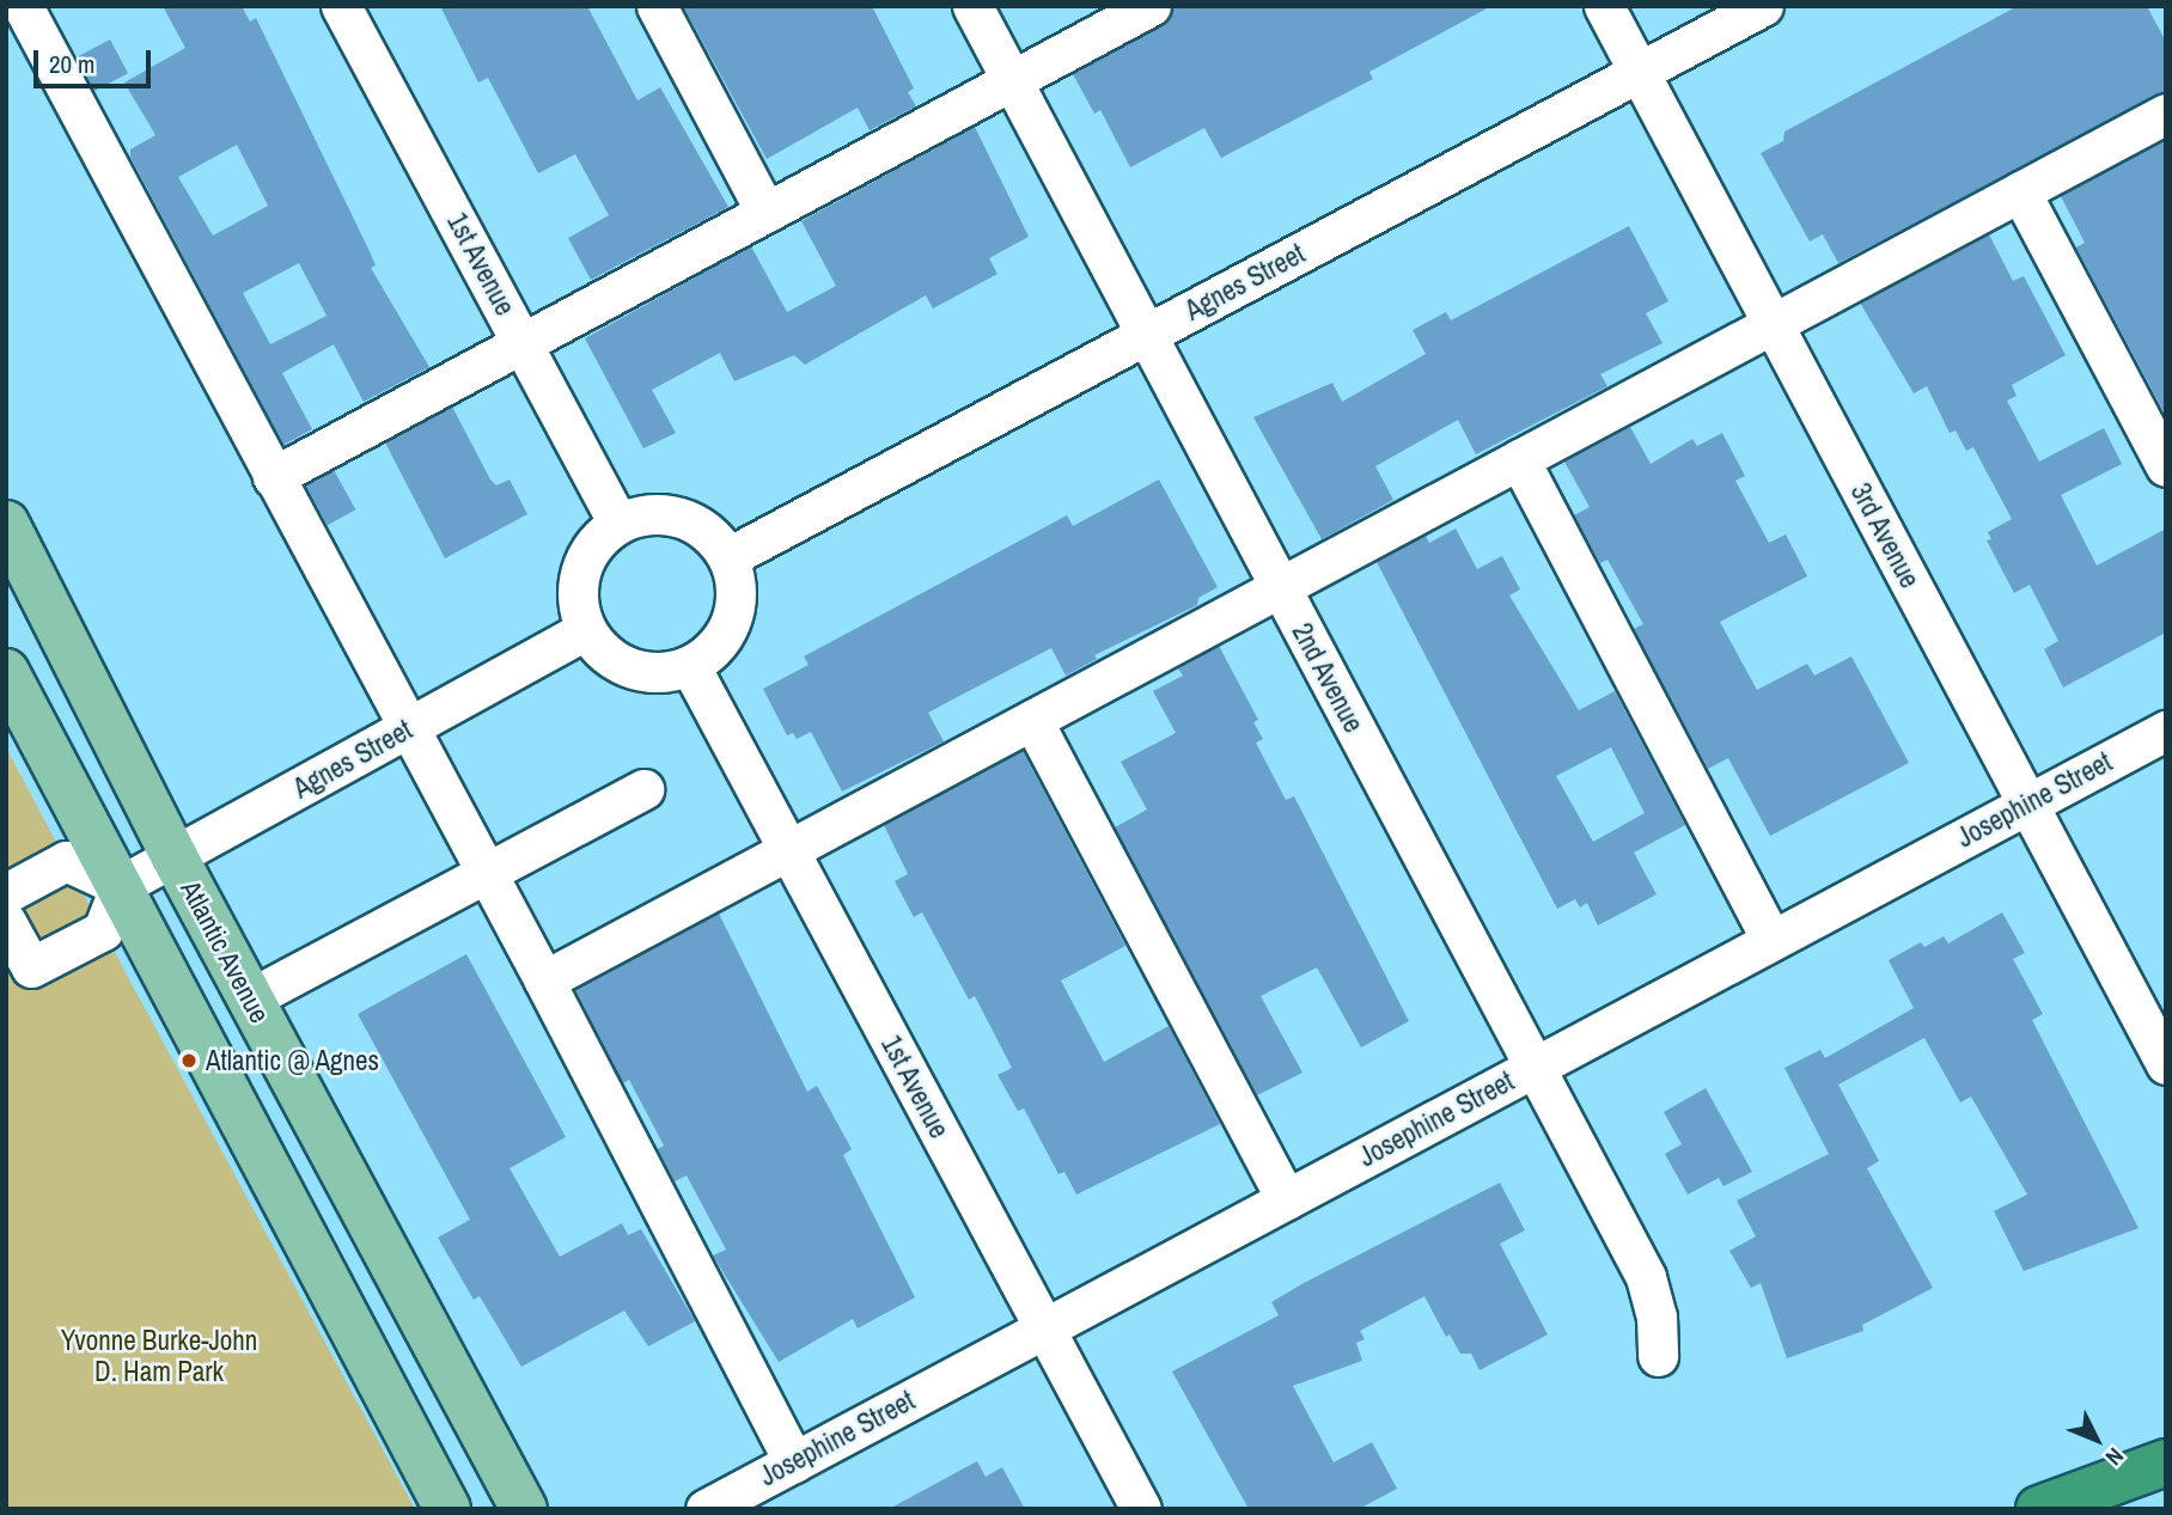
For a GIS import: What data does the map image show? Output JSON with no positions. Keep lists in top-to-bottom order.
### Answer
{
  "streets": {
    "main road": ["Atlantic Avenue"],
    "street": [
      "1st Avenue",
      "Agnes Street",
      "3rd Avenue",
      "2nd Avenue",
      "Josephine Street"
    ]
  },
  "crossings": [
    ["1st Avenue", "Agnes Street"],
    ["1st Avenue", "Josephine Street"],
    ["Agnes Street", "3rd Avenue"],
    ["Agnes Street", "2nd Avenue"],
    ["Agnes Street", "Atlantic Avenue"],
    ["3rd Avenue", "Josephine Street"],
    ["2nd Avenue", "Josephine Street"]
  ],
  "parks": ["Yvonne Burke-John D. Ham Park"],
  "places": ["Atlantic @ Agnes"],
  "scale_bar": "20 m",
  "north": "bottom right"
}
